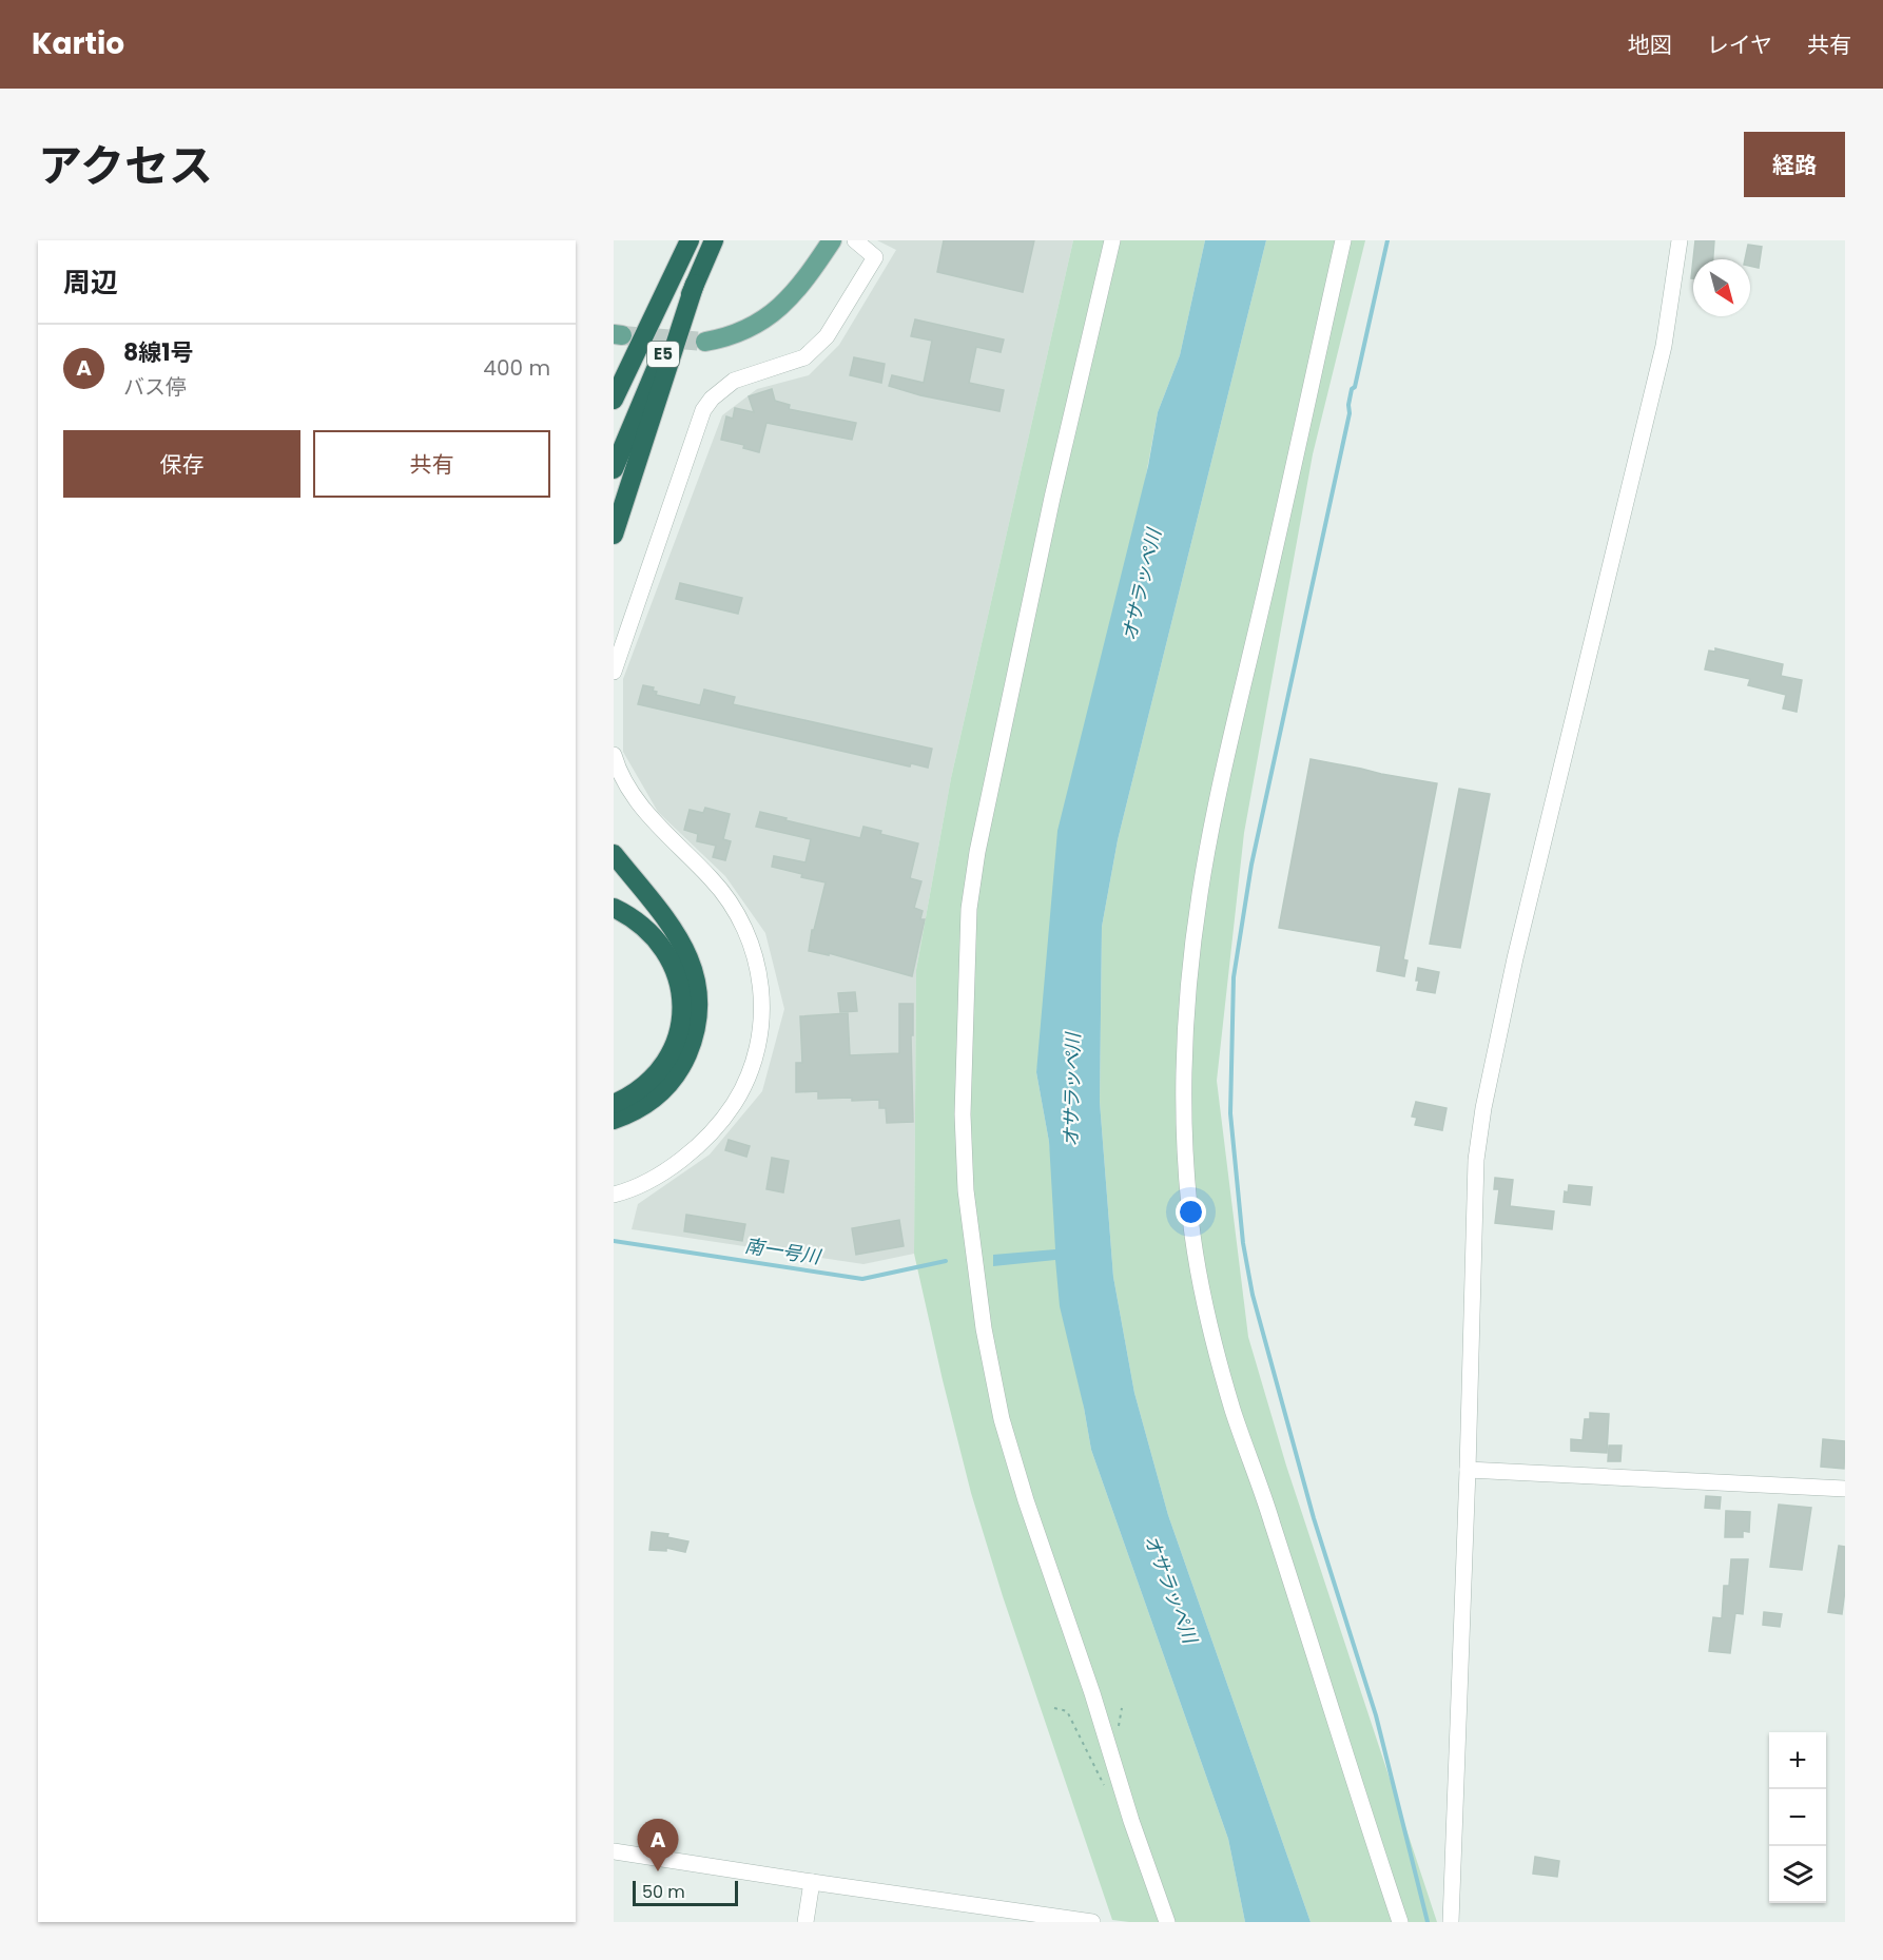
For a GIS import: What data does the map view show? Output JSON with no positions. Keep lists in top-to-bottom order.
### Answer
{
  "streets": {
    "highway": ["E5"]
  },
  "water": ["オサラッペ川", "南一号川"],
  "scale_bar": "50 m",
  "north": "bottom right",
  "page": {
    "header": "Kartio",
    "nav": ["地図", "レイヤ", "共有"],
    "title": "アクセス",
    "buttons": [
      "経路",
      ["保存", "共有"]
    ],
    "heading": "周辺",
    "list": [
      {
        "mark": "A",
        "name": "8線1号",
        "note": "バス停",
        "value": "400 m"
      }
    ],
    "map_buttons": ["+", "−"],
    "pins": "A",
    "scale": "50 m"
  }
}
